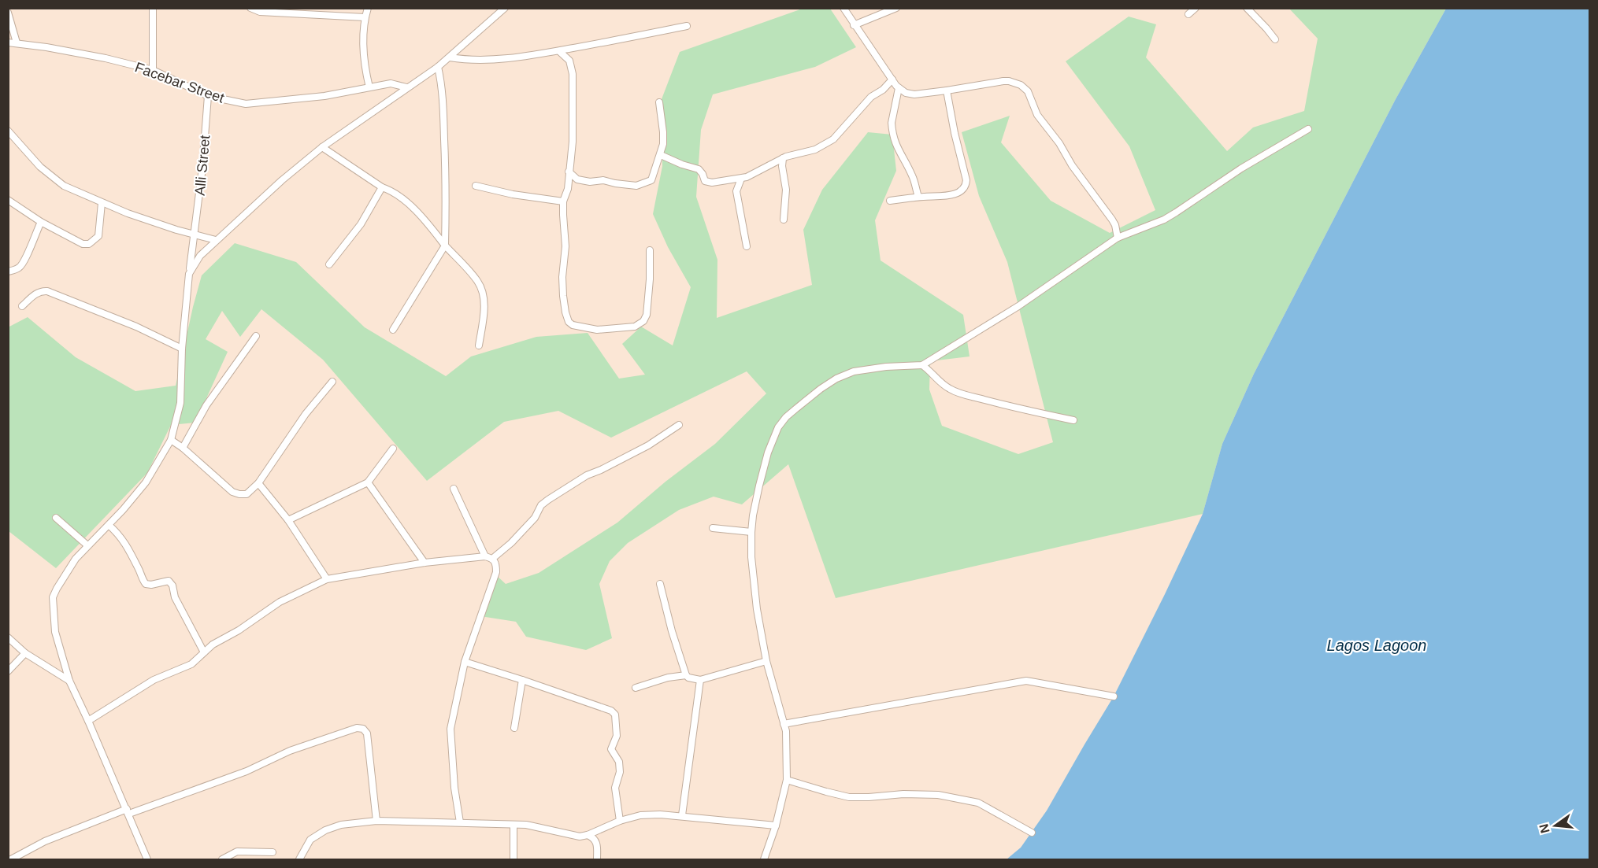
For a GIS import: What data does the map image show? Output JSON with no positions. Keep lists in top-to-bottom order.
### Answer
{
  "streets": {
    "street": ["Facebar Street", "Alli Street"]
  },
  "crossings": [
    ["Facebar Street", "Alli Street"]
  ],
  "water": ["Lagos Lagoon"],
  "north": "left"
}
